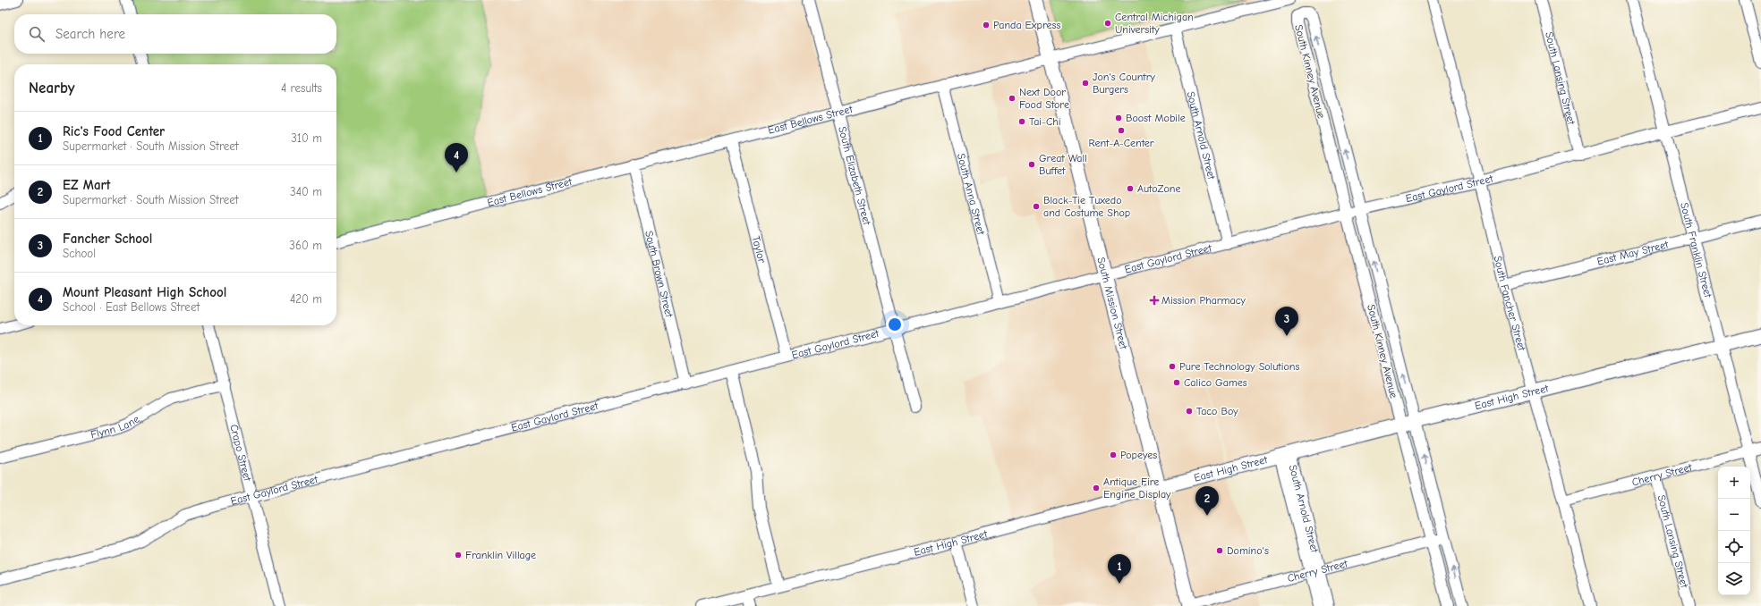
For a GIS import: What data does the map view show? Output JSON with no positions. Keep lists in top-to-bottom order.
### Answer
{
  "streets": {
    "main road": ["South Mission Street", "East High Street"],
    "street": [
      "South Kinney Avenue",
      "South Lansing Street",
      "East Bellows Street",
      "South Arnold Street",
      "South Elizabeth Street",
      "East Gaylord Street",
      "South Anna Street",
      "Taylor",
      "South Franklin Street",
      "East May Street",
      "South Brown Street",
      "South Fancher Street",
      "Flynn Lane",
      "Crapo Street",
      "Cherry Street"
    ]
  },
  "crossings": [
    ["South Kinney Avenue", "East Gaylord Street"],
    ["South Kinney Avenue", "East High Street"],
    ["South Kinney Avenue", "Cherry Street"],
    ["South Lansing Street", "East Gaylord Street"],
    ["South Lansing Street", "Cherry Street"],
    ["East Bellows Street", "South Arnold Street"],
    ["East Bellows Street", "South Elizabeth Street"],
    ["East Bellows Street", "South Anna Street"],
    ["East Bellows Street", "Taylor"],
    ["East Bellows Street", "South Brown Street"],
    ["East Bellows Street", "South Mission Street"],
    ["South Arnold Street", "East Gaylord Street"],
    ["South Arnold Street", "East High Street"],
    ["South Arnold Street", "Cherry Street"],
    ["South Elizabeth Street", "East Gaylord Street"],
    ["East Gaylord Street", "South Anna Street"],
    ["East Gaylord Street", "Taylor"],
    ["East Gaylord Street", "South Franklin Street"],
    ["East Gaylord Street", "South Brown Street"],
    ["East Gaylord Street", "South Mission Street"],
    ["East Gaylord Street", "South Fancher Street"],
    ["East Gaylord Street", "Crapo Street"],
    ["South Franklin Street", "East May Street"],
    ["South Franklin Street", "East High Street"],
    ["South Franklin Street", "Cherry Street"],
    ["East May Street", "South Fancher Street"],
    ["South Mission Street", "East High Street"],
    ["South Mission Street", "Cherry Street"],
    ["South Fancher Street", "East High Street"],
    ["South Fancher Street", "Cherry Street"],
    ["Flynn Lane", "Crapo Street"]
  ],
  "places": {
    "other": [
      "Central Michigan University",
      "Panda Express",
      "Jon's Country Burgers",
      "Next Door Food Store",
      "Boost Mobile",
      "Tai-Chi",
      "Rent-A-Center",
      "Great Wall Buffet",
      "AutoZone",
      "Black-Tie Tuxedo and Costume Shop",
      "Pure Technology Solutions",
      "Calico Games",
      "Taco Boy",
      "Popeyes",
      "Antique Fire Engine Display",
      "Domino's",
      "Franklin Village"
    ],
    "health": ["Mission Pharmacy"]
  },
  "page": {
    "search": "Search here",
    "heading": ["Nearby", "4 results"],
    "list": [
      {
        "mark": "1",
        "name": "Ric's Food Center",
        "note": "Supermarket · South Mission Street",
        "value": "310 m"
      },
      {
        "mark": "2",
        "name": "EZ Mart",
        "note": "Supermarket · South Mission Street",
        "value": "340 m"
      },
      {
        "mark": "3",
        "name": "Fancher School",
        "note": "School",
        "value": "360 m"
      },
      {
        "mark": "4",
        "name": "Mount Pleasant High School",
        "note": "School · East Bellows Street",
        "value": "420 m"
      }
    ],
    "pins": [
      "4",
      "3",
      "2",
      "1"
    ],
    "map_buttons": ["+", "−"]
  }
}
